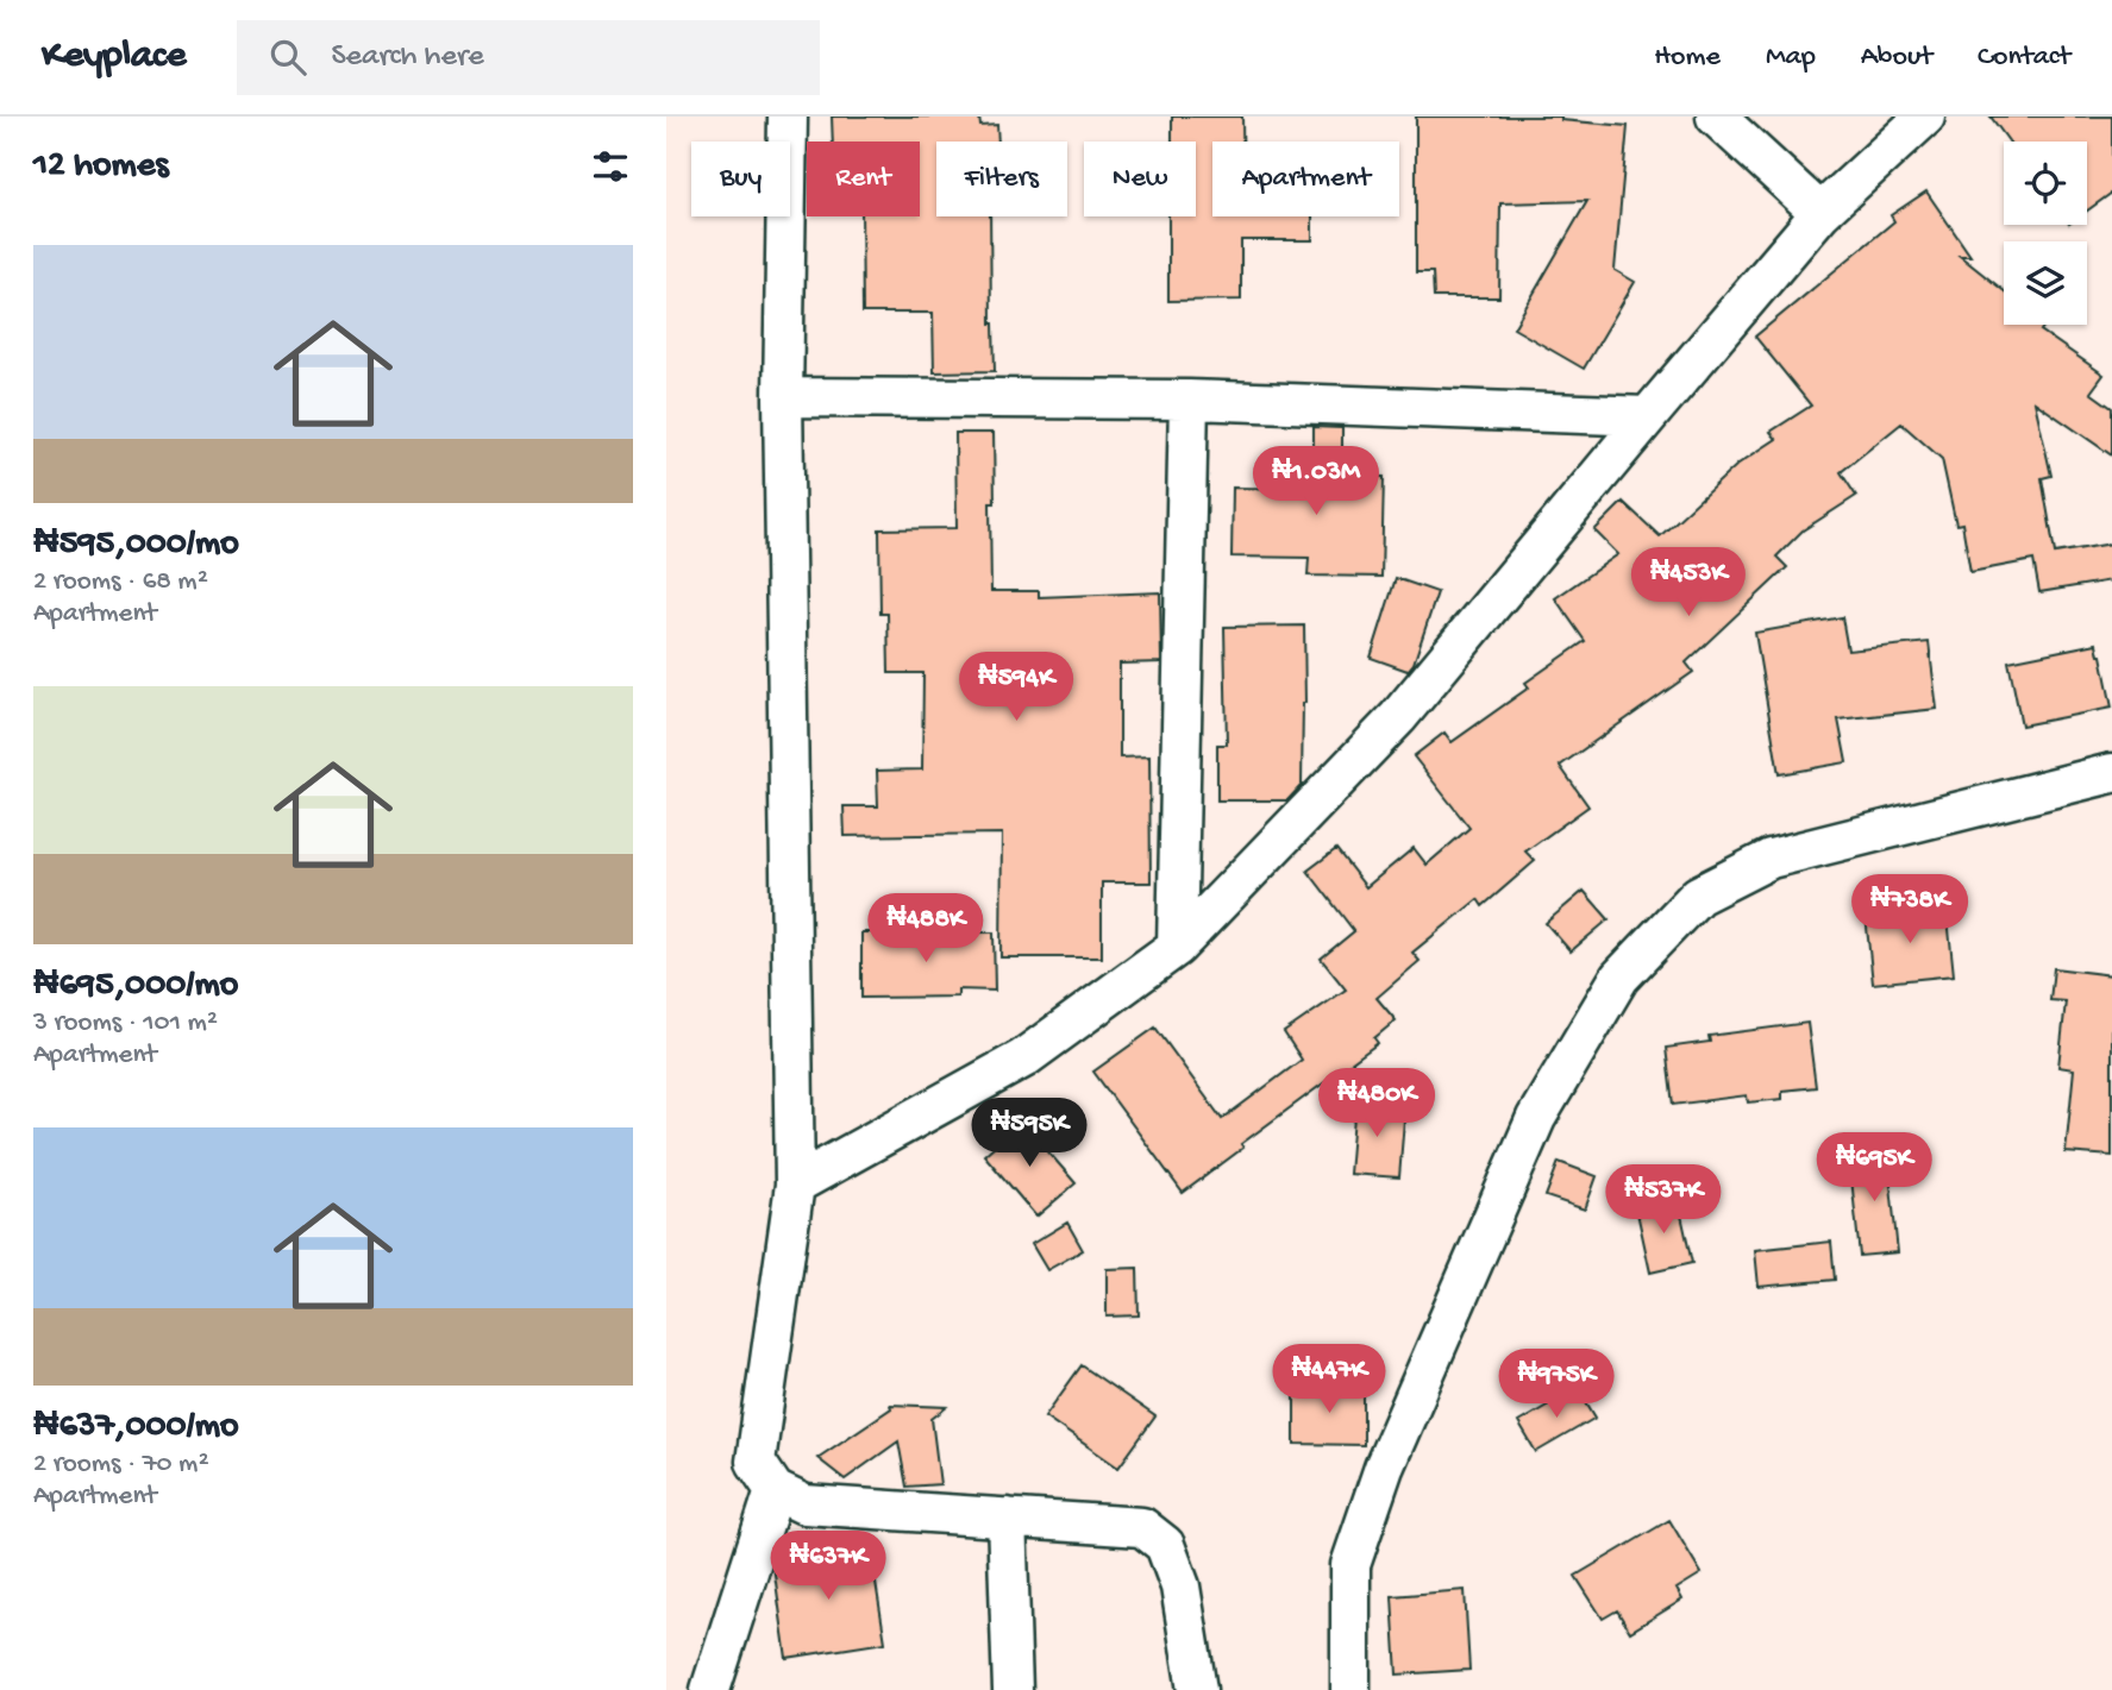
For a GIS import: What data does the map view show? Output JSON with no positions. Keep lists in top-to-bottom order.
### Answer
{
  "page": {
    "header": "Keyplace",
    "search": "Search here",
    "nav": [
      "Home",
      "Map",
      "About",
      "Contact"
    ],
    "heading": "12 homes",
    "chip": [
      "Buy",
      "Rent",
      "Filters",
      "New",
      "Apartment"
    ],
    "list": [
      {
        "name": "₦595,000/mo",
        "note": "2 rooms · 68 m² · Apartment"
      },
      {
        "name": "₦695,000/mo",
        "note": "3 rooms · 101 m² · Apartment"
      },
      {
        "name": "₦637,000/mo",
        "note": "2 rooms · 70 m² · Apartment"
      }
    ],
    "price": [
      "₦1.03M",
      "₦453K",
      "₦594K",
      "₦738K",
      "₦488K",
      "₦480K",
      "₦595K",
      "₦695K",
      "₦537K",
      "₦447K",
      "₦975K",
      "₦637K"
    ]
  }
}
